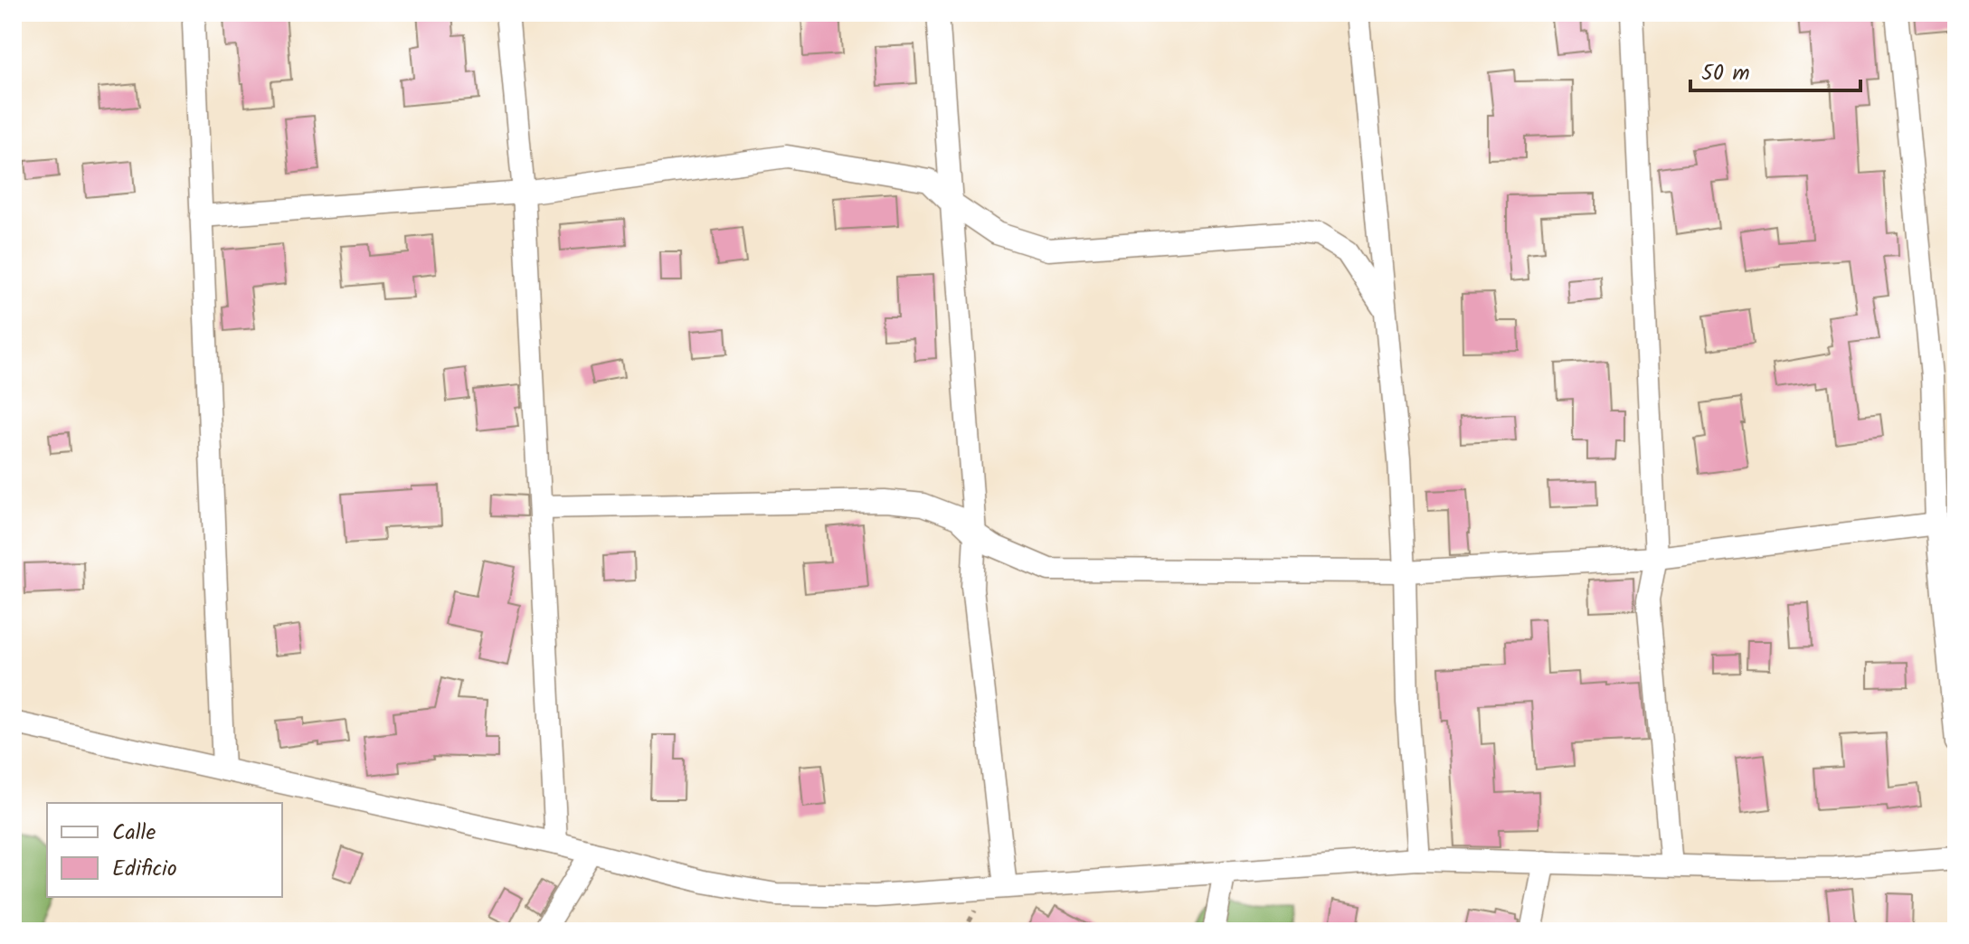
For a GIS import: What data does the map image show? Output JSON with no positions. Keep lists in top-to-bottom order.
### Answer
{
  "legend": ["Calle", "Edificio"],
  "scale_bar": "50 m"
}
